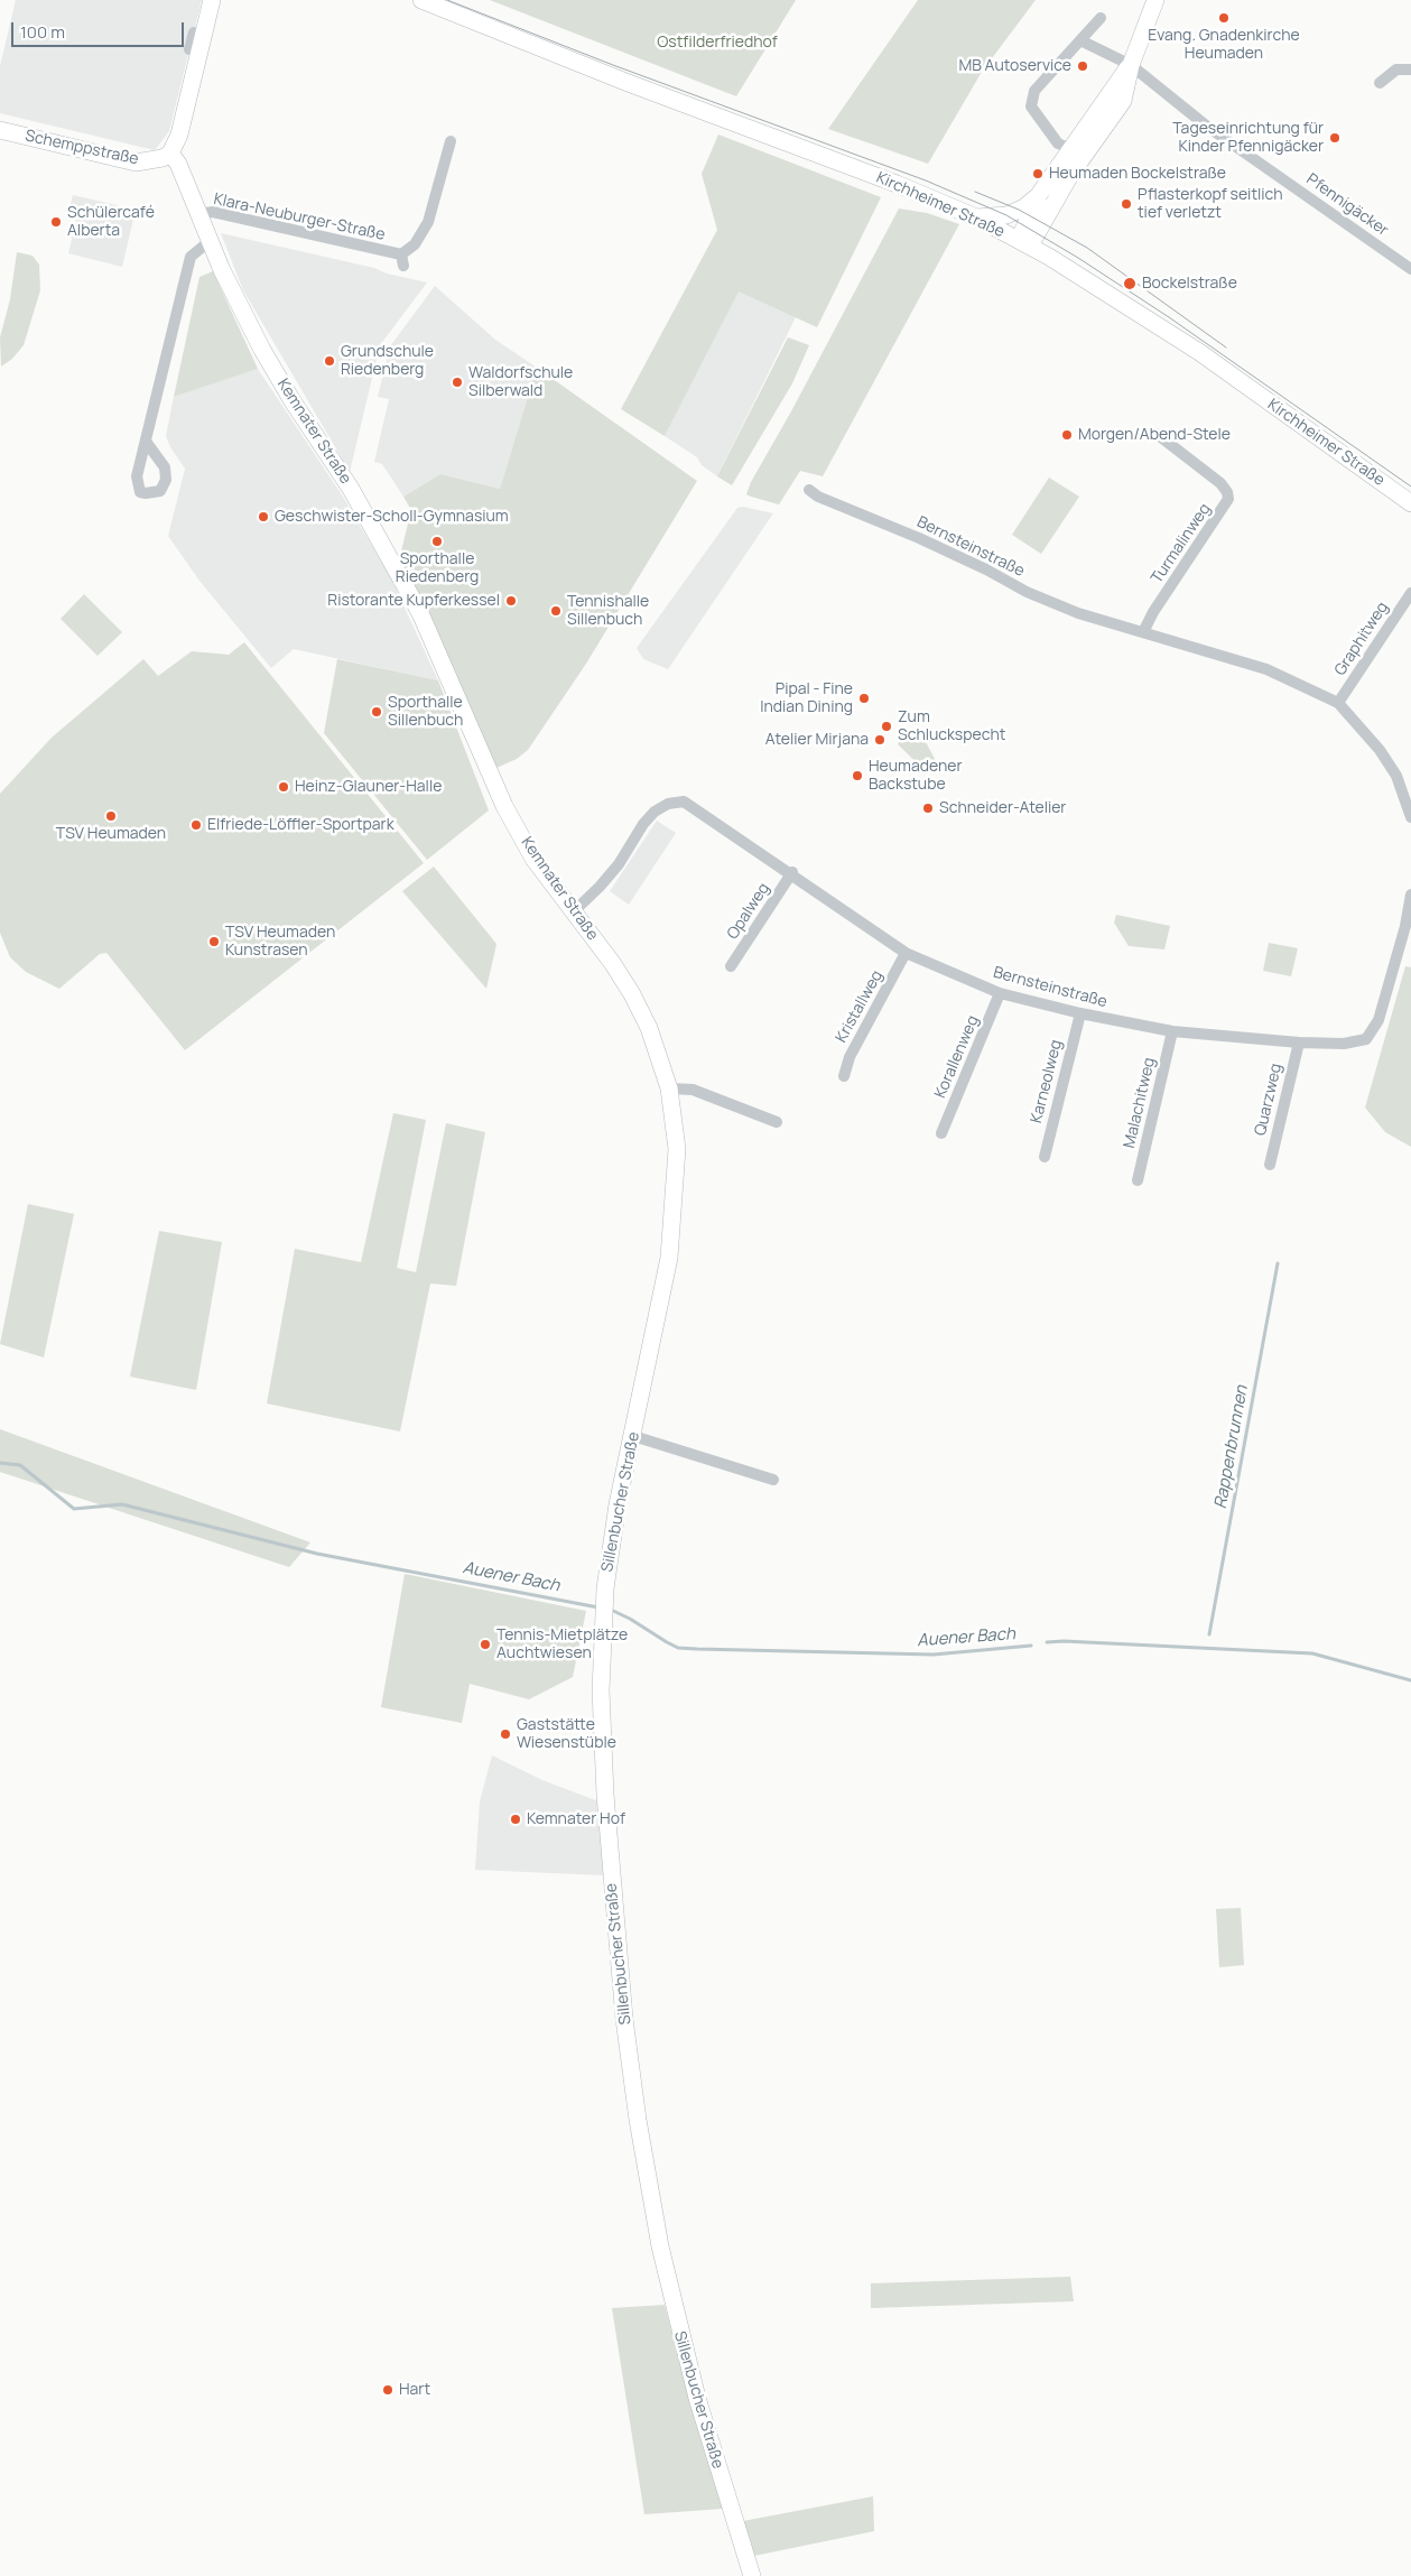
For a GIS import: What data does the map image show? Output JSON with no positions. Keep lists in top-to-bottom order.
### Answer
{
  "streets": {
    "street": [
      "Schemppstraße",
      "Kirchheimer Straße",
      "Pfennigäcker",
      "Klara-Neuburger-Straße",
      "Kemnater Straße",
      "Turmalinweg",
      "Bernsteinstraße",
      "Graphitweg",
      "Opalweg",
      "Kristallweg",
      "Korallenweg",
      "Karneolweg",
      "Quarzweg",
      "Malachitweg",
      "Sillenbucher Straße"
    ]
  },
  "crossings": [
    ["Schemppstraße", "Kemnater Straße"],
    ["Klara-Neuburger-Straße", "Kemnater Straße"],
    ["Kemnater Straße", "Bernsteinstraße"],
    ["Kemnater Straße", "Sillenbucher Straße"],
    ["Turmalinweg", "Bernsteinstraße"],
    ["Bernsteinstraße", "Graphitweg"],
    ["Bernsteinstraße", "Opalweg"],
    ["Bernsteinstraße", "Kristallweg"],
    ["Bernsteinstraße", "Korallenweg"],
    ["Bernsteinstraße", "Karneolweg"],
    ["Bernsteinstraße", "Quarzweg"],
    ["Bernsteinstraße", "Malachitweg"]
  ],
  "water": ["Rappenbrunnen", "Auener Bach"],
  "parks": ["Ostfilderfriedhof"],
  "places": [
    "Evang. Gnadenkirche Heumaden",
    "MB Autoservice",
    "Tageseinrichtung für Kinder Pfennigäcker",
    "Heumaden Bockelstraße",
    "Pflasterkopf seitlich tief verletzt",
    "Schülercafé Alberta",
    "Bockelstraße",
    "Grundschule Riedenberg",
    "Waldorfschule Silberwald",
    "Morgen/Abend-Stele",
    "Geschwister-Scholl-Gymnasium",
    "Sporthalle Riedenberg",
    "Ristorante Kupferkessel",
    "Tennishalle Sillenbuch",
    "Pipal - Fine Indian Dining",
    "Sporthalle Sillenbuch",
    "Zum Schluckspecht",
    "Atelier Mirjana",
    "Heumadener Backstube",
    "Heinz-Glauner-Halle",
    "Schneider-Atelier",
    "TSV Heumaden",
    "Elfriede-Löffler-Sportpark",
    "TSV Heumaden Kunstrasen",
    "Tennis-Mietplätze Auchtwiesen",
    "Gaststätte Wiesenstüble",
    "Kemnater Hof",
    "Hart"
  ],
  "scale_bar": "100 m"
}
